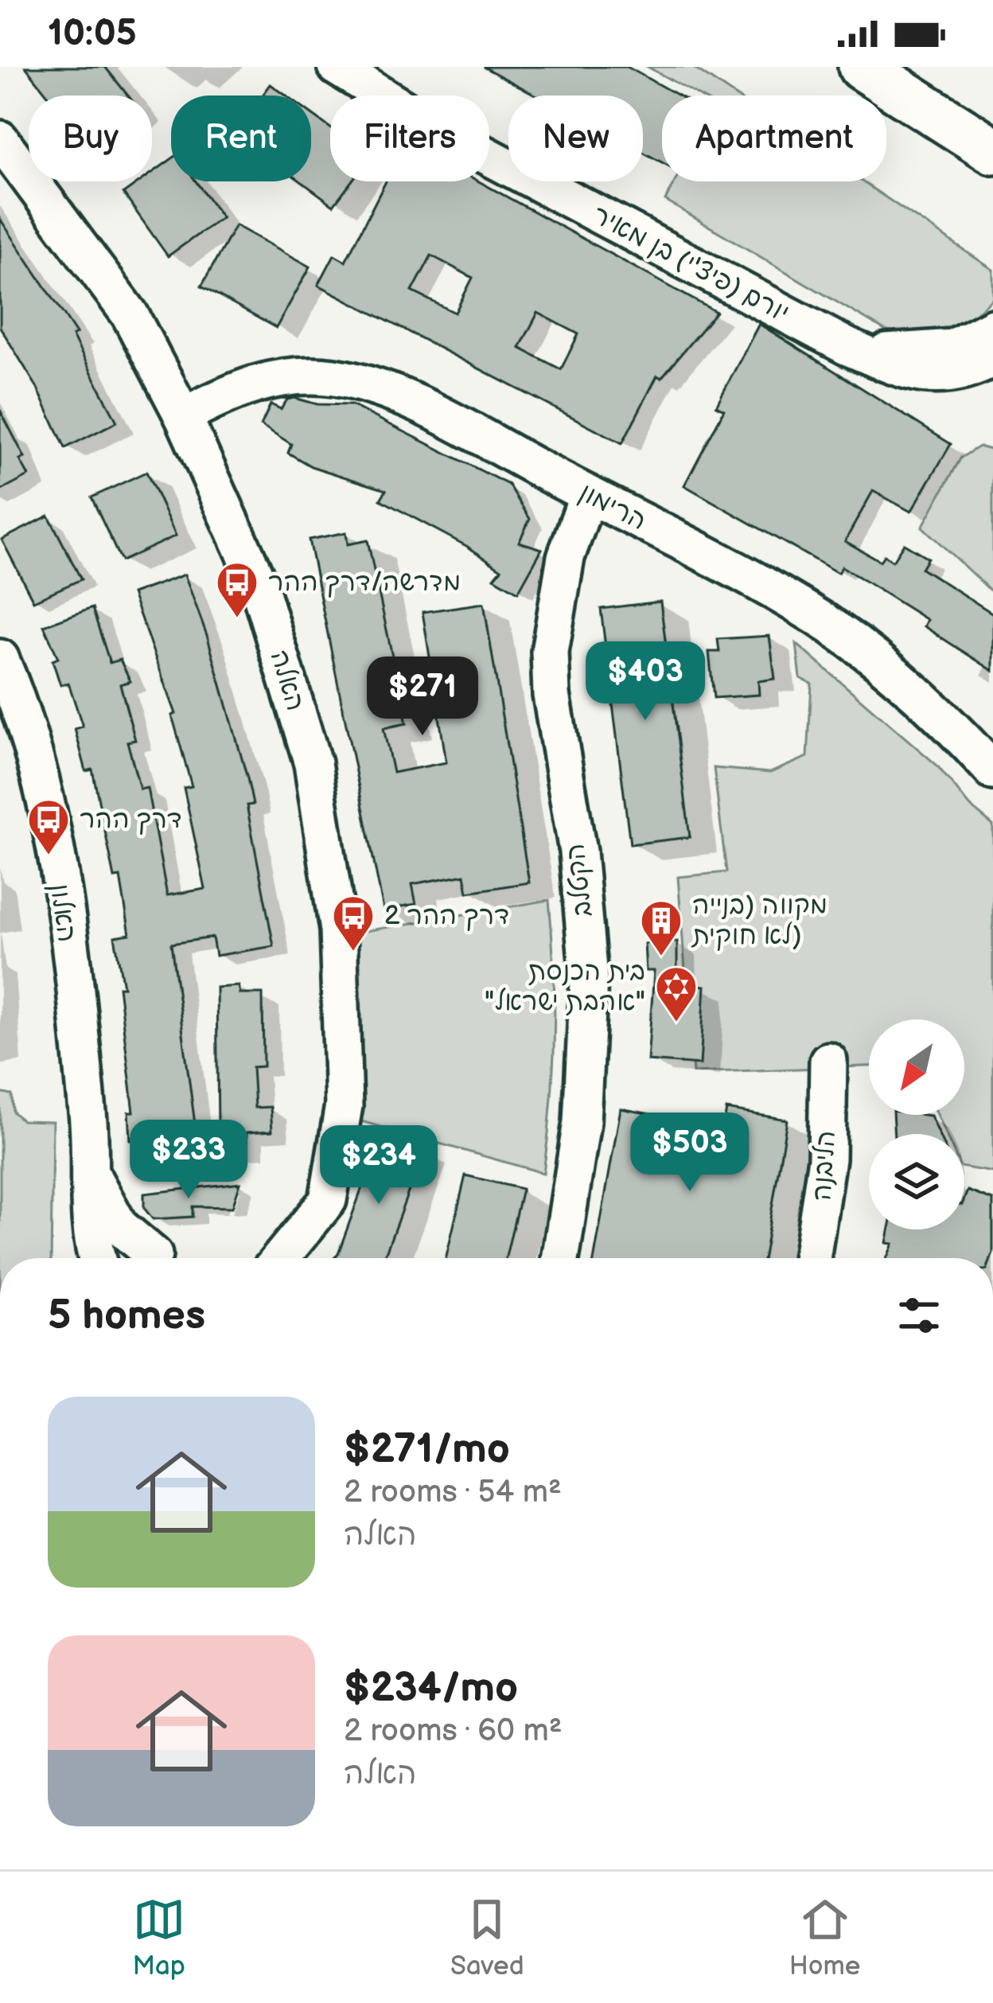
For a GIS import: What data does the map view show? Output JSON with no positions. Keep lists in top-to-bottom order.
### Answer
{
  "streets": {
    "street": [
      "יורם (פיצ'י) בן מאיר",
      "הרימון",
      "האלה",
      "הקטלב",
      "האלון",
      "הליבנה"
    ]
  },
  "crossings": [
    ["הרימון", "האלה"],
    ["הרימון", "הקטלב"]
  ],
  "places": {
    "bus stop": ["מדרשה/דרך ההר", "דרך ההר", "דרך ההר 2"],
    "building": ["מקווה (בנייה לא חוקית)"],
    "synagogue": ["בית הכנסת \"אהבת ישראל\""]
  },
  "north": "bottom left",
  "page": {
    "status": "10:05",
    "chip": [
      "Buy",
      "Rent",
      "Filters",
      "New",
      "Apartment"
    ],
    "price": [
      "$403",
      "$271",
      "$503",
      "$233",
      "$234"
    ],
    "heading": "5 homes",
    "list": [
      {
        "name": "$271/mo",
        "note": "2 rooms · 54 m² · האלה"
      },
      {
        "name": "$234/mo",
        "note": "2 rooms · 60 m² · האלה"
      }
    ],
    "tabs": ["Map", "Saved", "Home"]
  }
}
